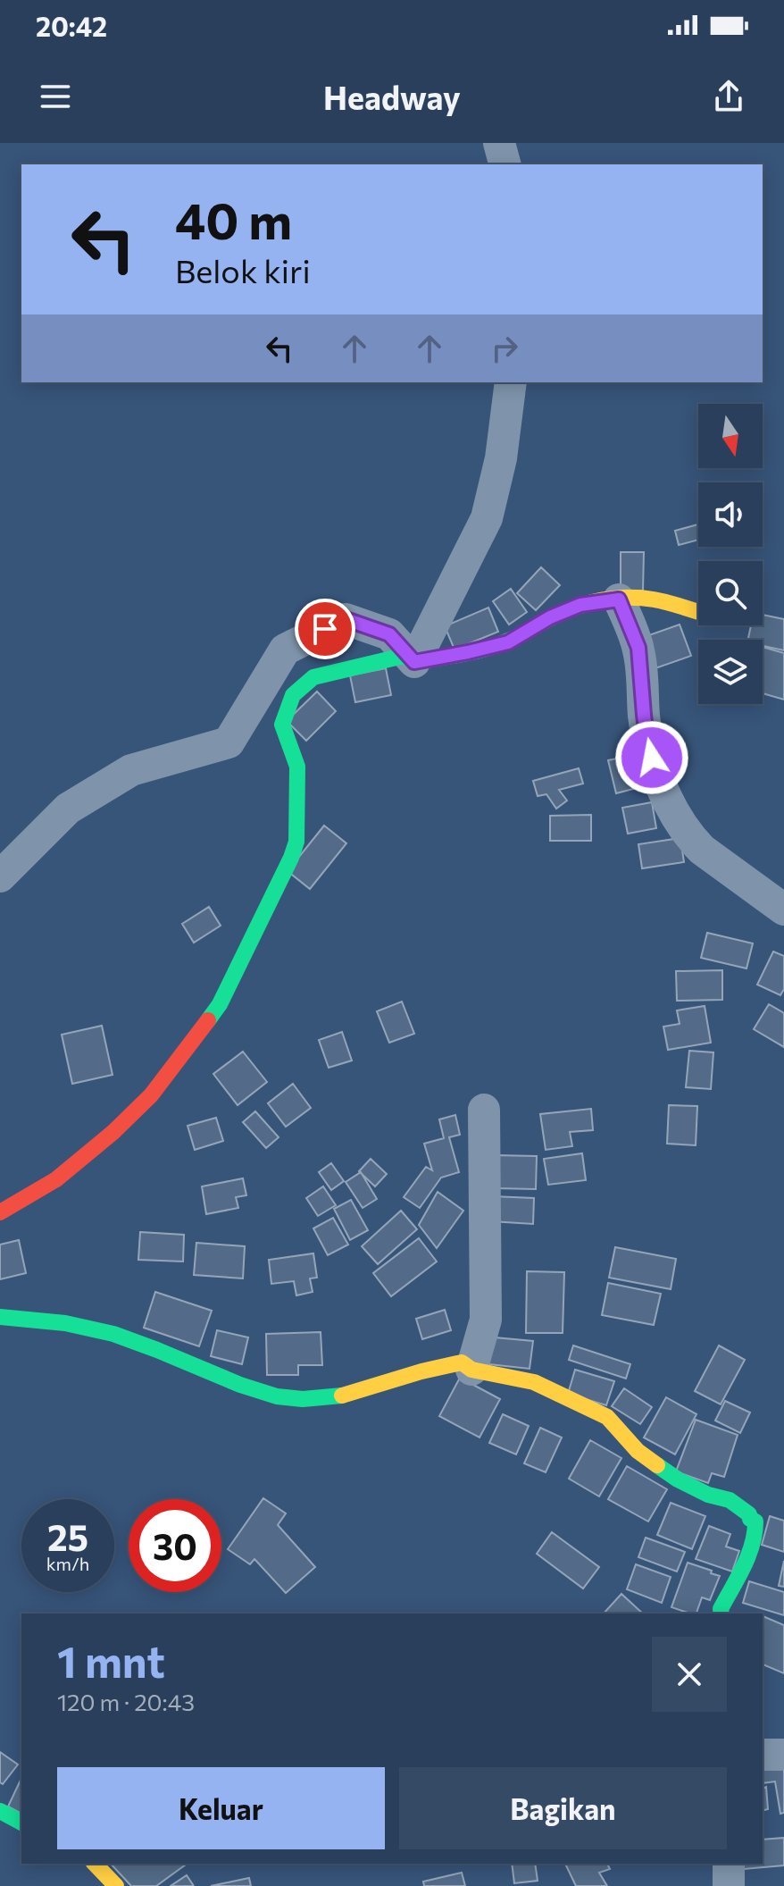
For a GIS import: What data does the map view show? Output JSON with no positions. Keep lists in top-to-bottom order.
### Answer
{
  "north": "bottom",
  "page": {
    "status": "20:42",
    "header": "Headway",
    "turn": ["40 m", "Belok kiri"],
    "speed": "25 km/h",
    "limit": "30",
    "heading": ["1 mnt", "120 m · 20:43"],
    "buttons": ["Keluar", "Bagikan"]
  }
}
